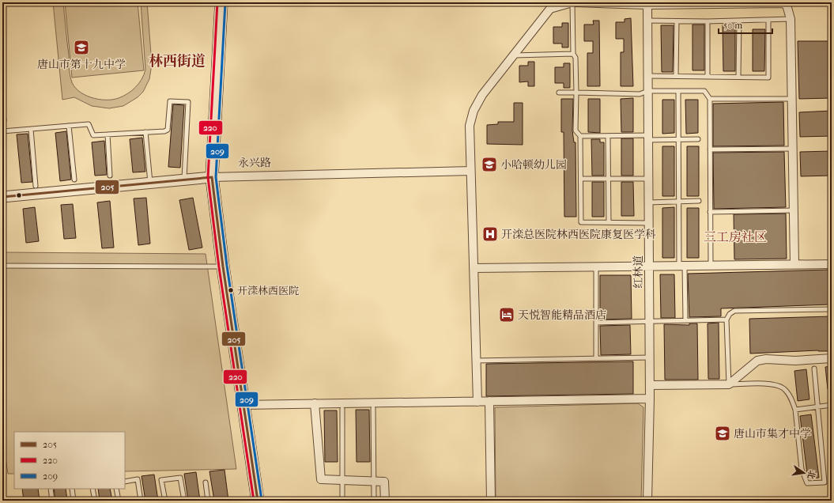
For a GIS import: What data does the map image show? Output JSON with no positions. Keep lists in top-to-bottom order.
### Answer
{
  "streets": {
    "street": ["永兴路", "红林道"]
  },
  "districts": ["林西街道", "三工房社区"],
  "places": {
    "school or university": ["唐山市第十九中学", "小哈顿幼儿园", "唐山市集才中学"],
    "hospital": ["开滦总医院林西医院康复医学科"],
    "other": ["开滦林西医院"],
    "hotel": ["天悦智能精品酒店"]
  },
  "lines": ["transit line 220", "transit line 209", "transit line 205"],
  "legend": ["205", "220", "209"],
  "scale_bar": "50 m",
  "north": "right"
}
